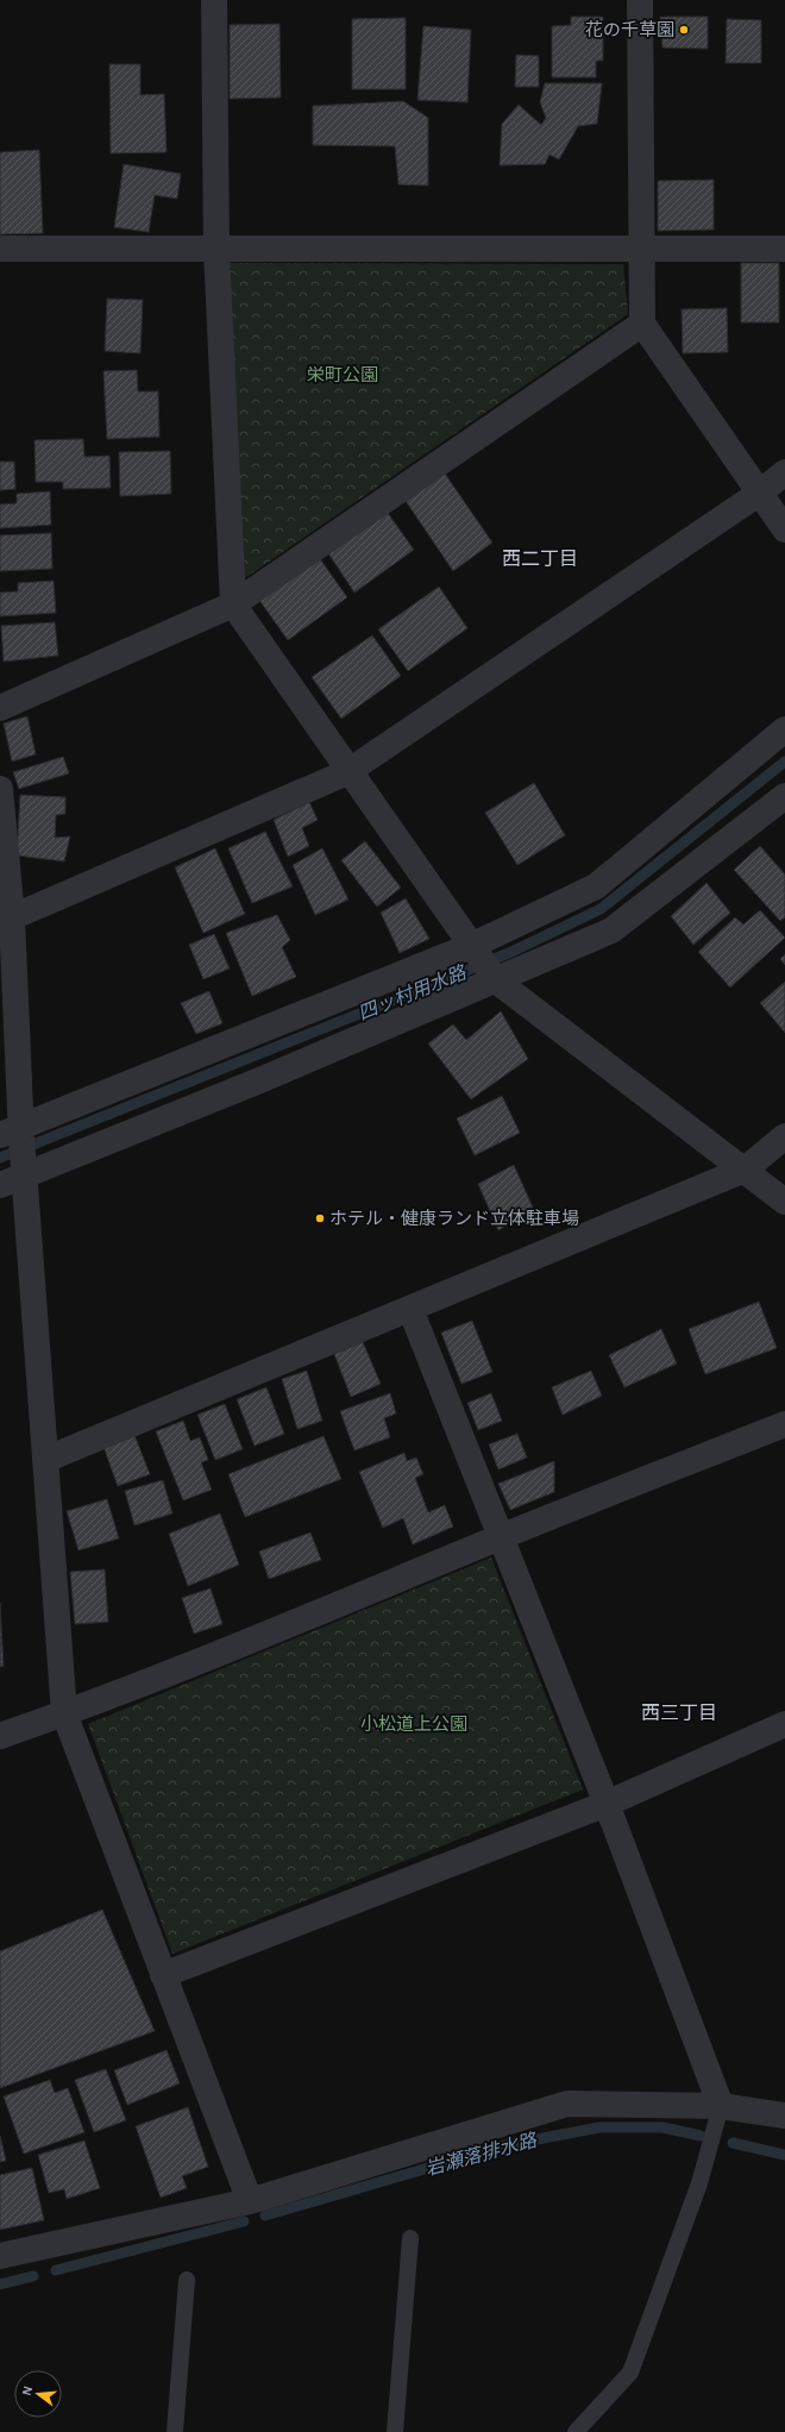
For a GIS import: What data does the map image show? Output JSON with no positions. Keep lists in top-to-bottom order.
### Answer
{
  "districts": ["西二丁目", "西三丁目"],
  "water": ["四ッ村用水路", "岩瀬落排水路"],
  "parks": ["栄町公園", "小松道上公園"],
  "places": ["花の千草園", "ホテル・健康ランド立体駐車場"],
  "north": "left"
}
